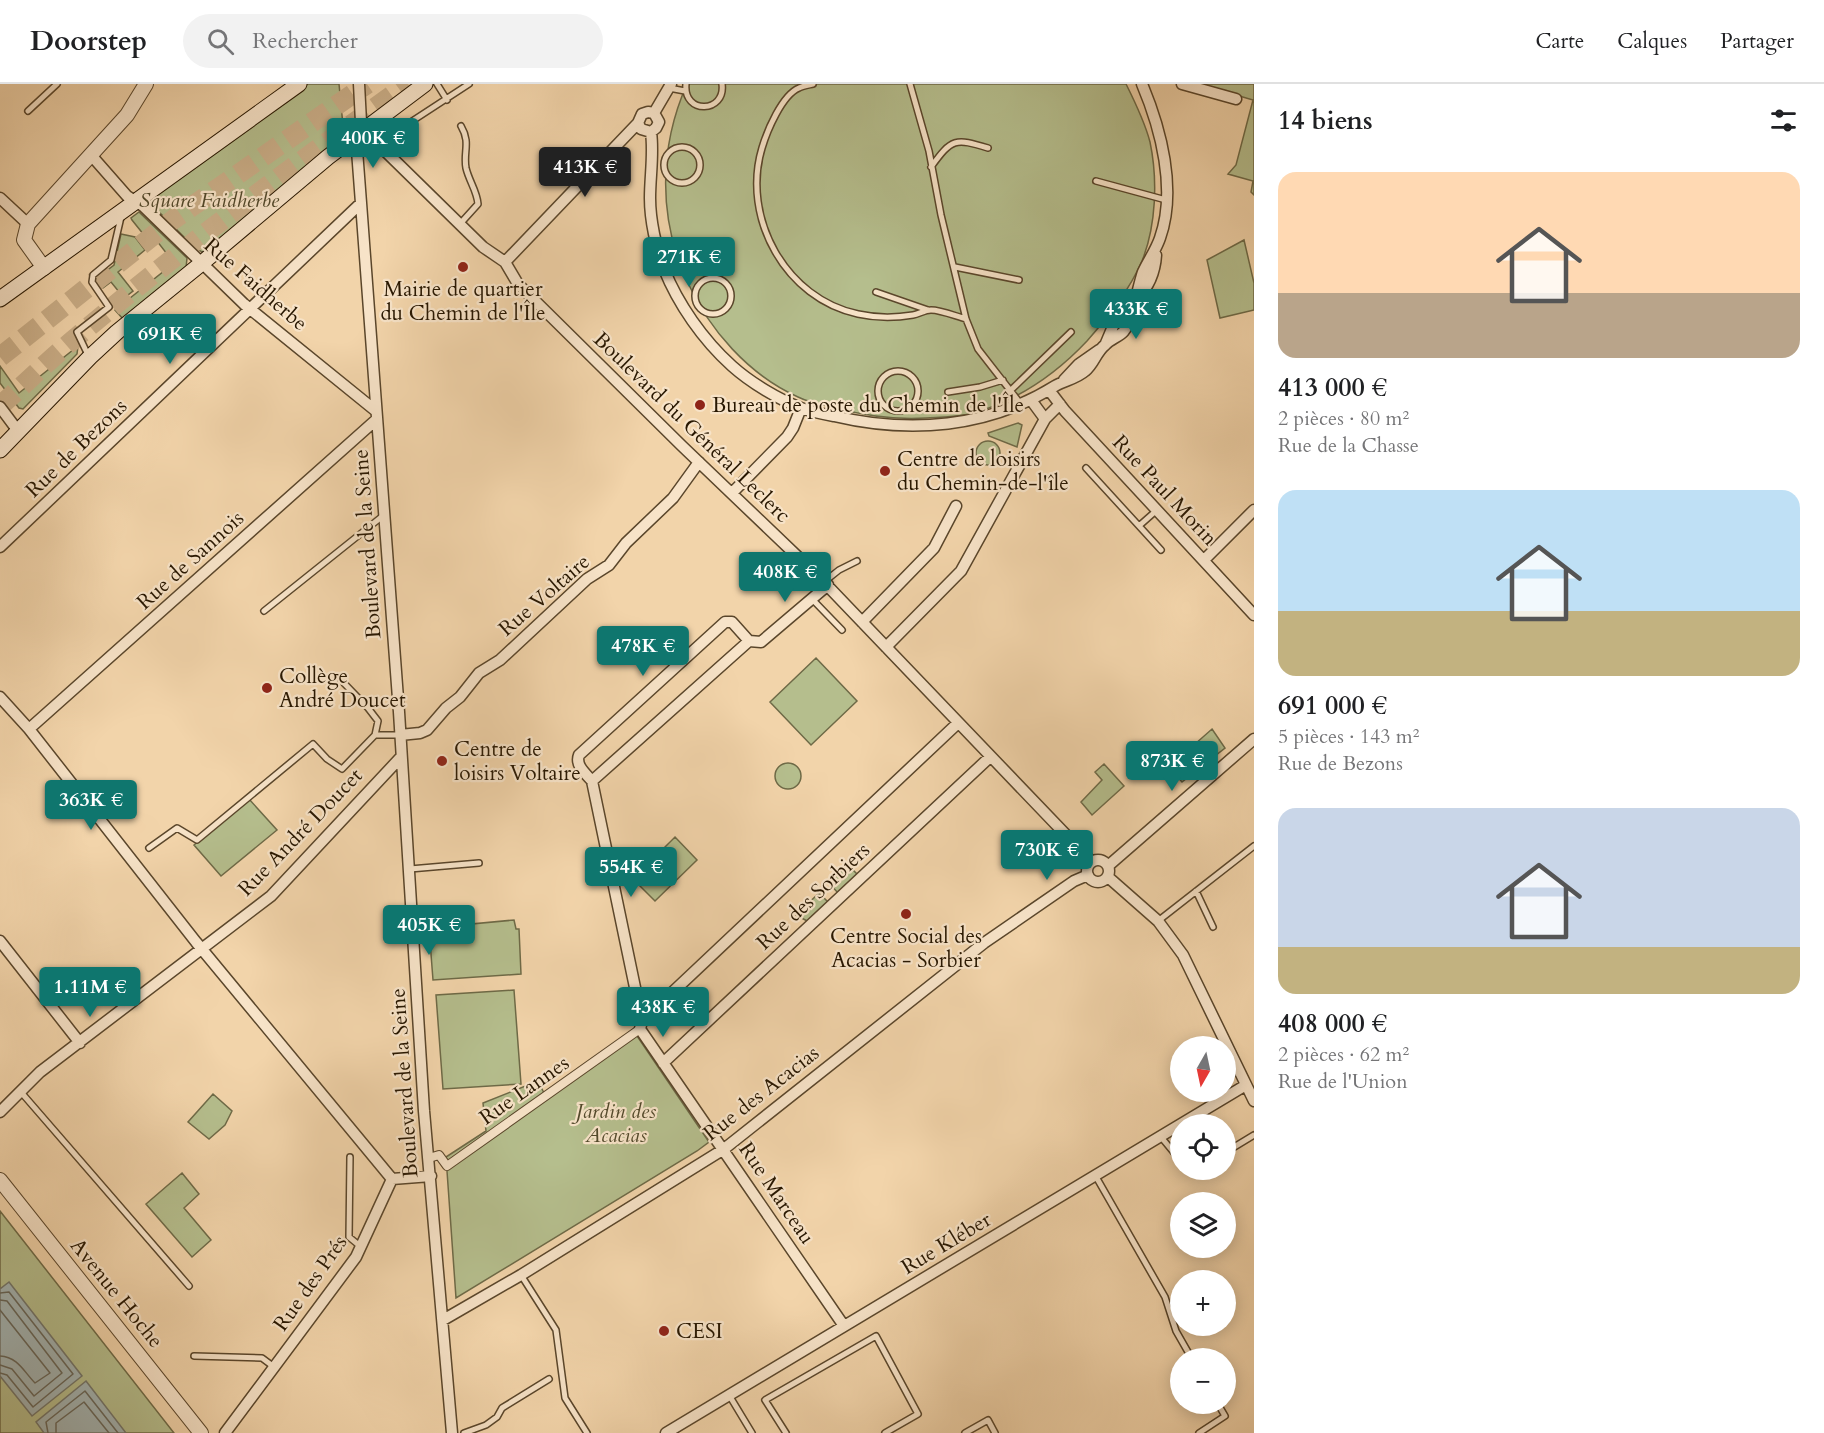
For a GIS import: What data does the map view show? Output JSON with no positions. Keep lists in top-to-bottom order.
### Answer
{
  "streets": {
    "street": [
      "Rue Faidherbe",
      "Boulevard du Général Leclerc",
      "Rue de Bezons",
      "Rue Paul Morin",
      "Boulevard de la Seine",
      "Rue de Sannois",
      "Rue Voltaire",
      "Rue André Doucet",
      "Rue des Sorbiers",
      "Rue Lannes",
      "Rue des Acacias",
      "Rue Marceau",
      "Rue Kléber",
      "Rue des Prés",
      "Avenue Hoche"
    ]
  },
  "crossings": [
    ["Rue Faidherbe", "Rue de Bezons"],
    ["Rue Faidherbe", "Boulevard de la Seine"],
    ["Rue Faidherbe", "Rue de Sannois"],
    ["Boulevard du Général Leclerc", "Boulevard de la Seine"],
    ["Boulevard du Général Leclerc", "Rue Voltaire"],
    ["Boulevard du Général Leclerc", "Rue des Sorbiers"],
    ["Boulevard du Général Leclerc", "Rue des Acacias"],
    ["Rue de Bezons", "Boulevard de la Seine"],
    ["Boulevard de la Seine", "Rue de Sannois"],
    ["Boulevard de la Seine", "Rue Voltaire"],
    ["Boulevard de la Seine", "Rue André Doucet"],
    ["Boulevard de la Seine", "Rue Lannes"],
    ["Boulevard de la Seine", "Rue des Acacias"],
    ["Rue des Sorbiers", "Rue Lannes"],
    ["Rue des Sorbiers", "Rue Marceau"],
    ["Rue Lannes", "Rue Marceau"],
    ["Rue des Acacias", "Rue Marceau"],
    ["Rue Marceau", "Rue Kléber"]
  ],
  "parks": ["Square Faidherbe", "Jardin des Acacias"],
  "places": [
    "Mairie de quartier du Chemin de l'Île",
    "Bureau de poste du Chemin de l'Île",
    "Centre de loisirs du Chemin-de-l'île",
    "Collège André Doucet",
    "Centre de loisirs Voltaire",
    "Centre Social des Acacias - Sorbier",
    "CESI"
  ],
  "north": "bottom",
  "page": {
    "header": "Doorstep",
    "search": "Rechercher",
    "nav": ["Carte", "Calques", "Partager"],
    "heading": "14 biens",
    "price": [
      "400K €",
      "413K €",
      "271K €",
      "433K €",
      "691K €",
      "408K €",
      "478K €",
      "873K €",
      "363K €",
      "730K €",
      "554K €",
      "405K €",
      "1.11M €",
      "438K €"
    ],
    "list": [
      {
        "name": "413 000 €",
        "note": "2 pièces · 80 m² · Rue de la Chasse"
      },
      {
        "name": "691 000 €",
        "note": "5 pièces · 143 m² · Rue de Bezons"
      },
      {
        "name": "408 000 €",
        "note": "2 pièces · 62 m² · Rue de l'Union"
      }
    ],
    "map_buttons": ["+", "−"]
  }
}
